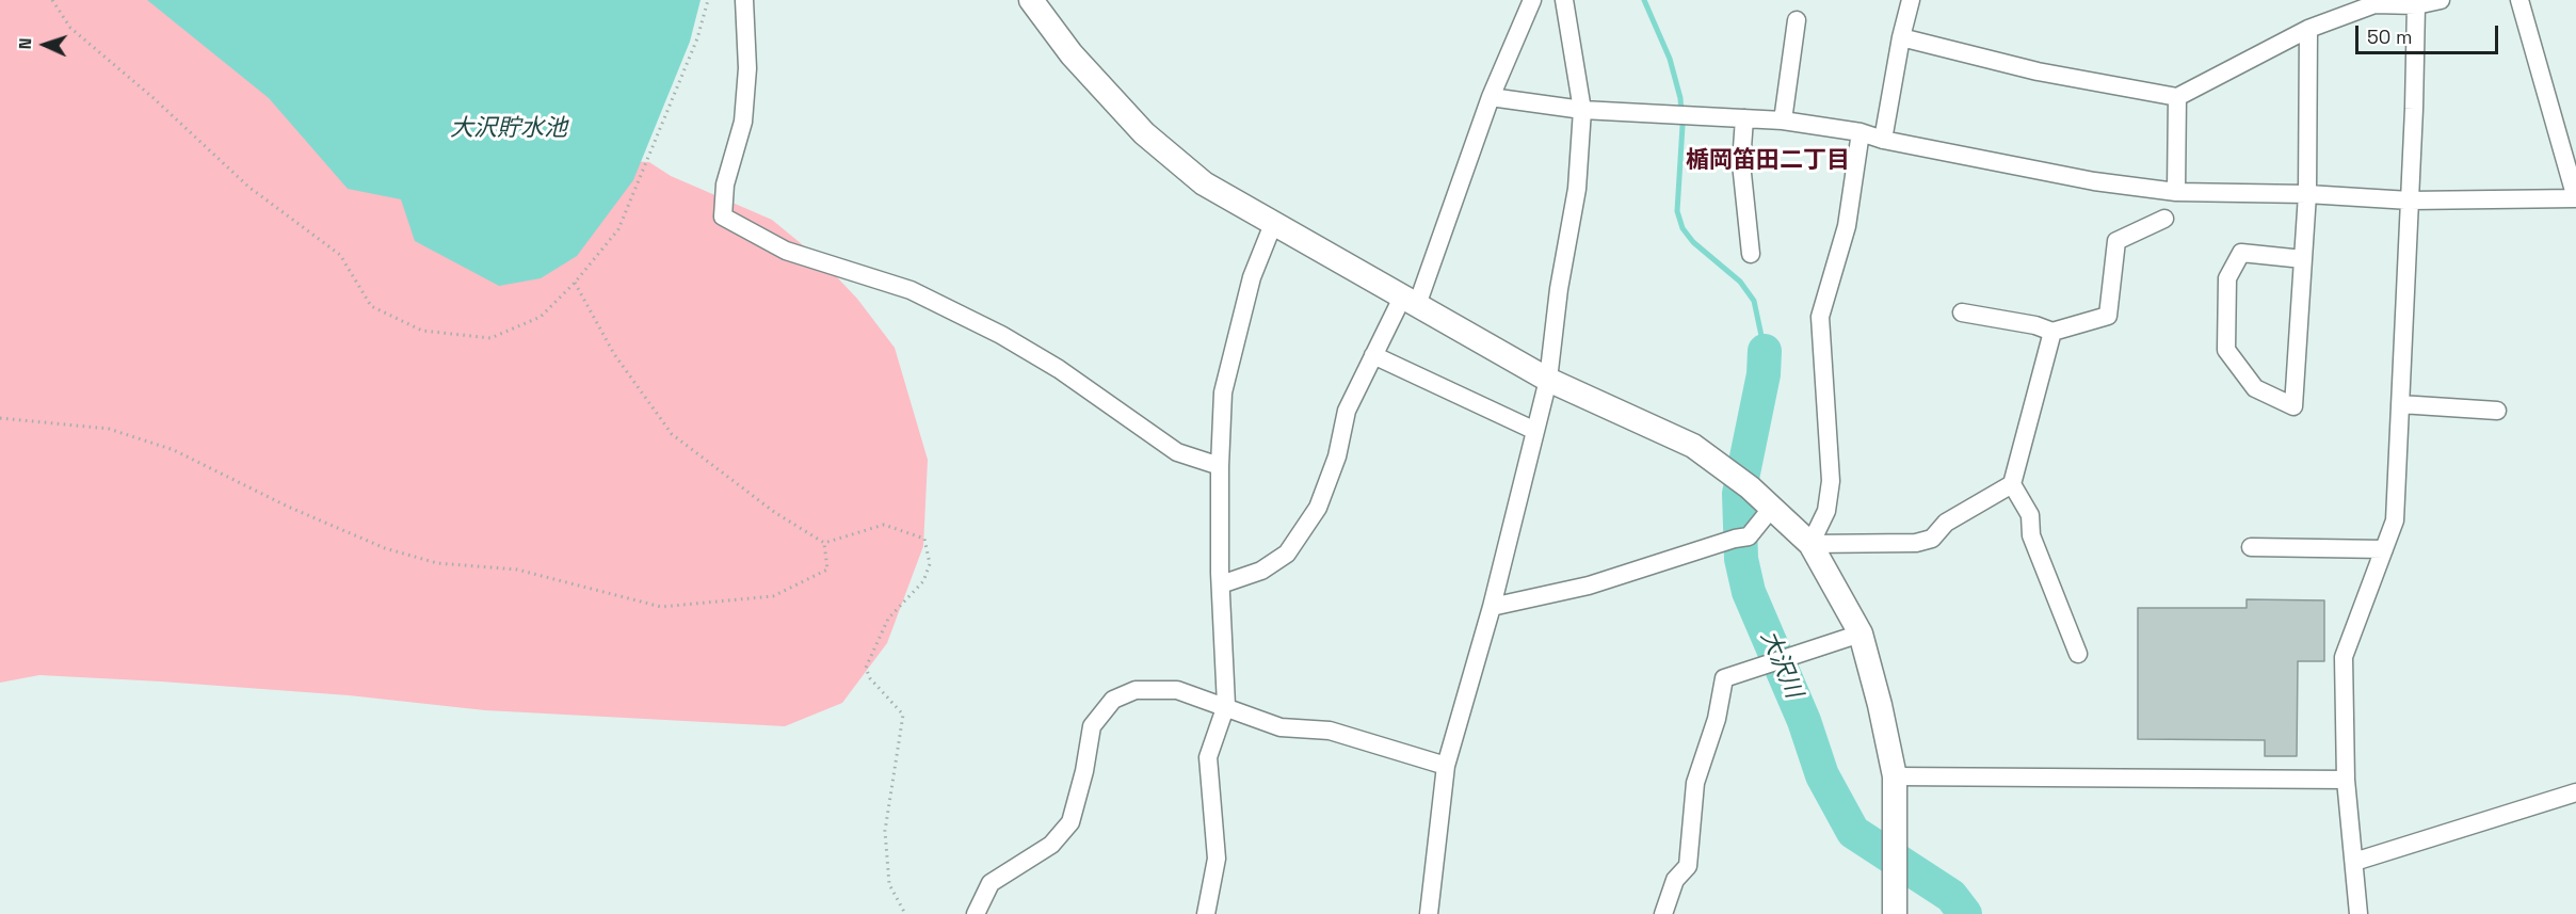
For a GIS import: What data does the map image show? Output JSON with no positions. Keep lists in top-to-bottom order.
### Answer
{
  "districts": ["楯岡笛田二丁目"],
  "water": ["大沢貯水池", "大沢川"],
  "scale_bar": "50 m",
  "north": "left"
}
